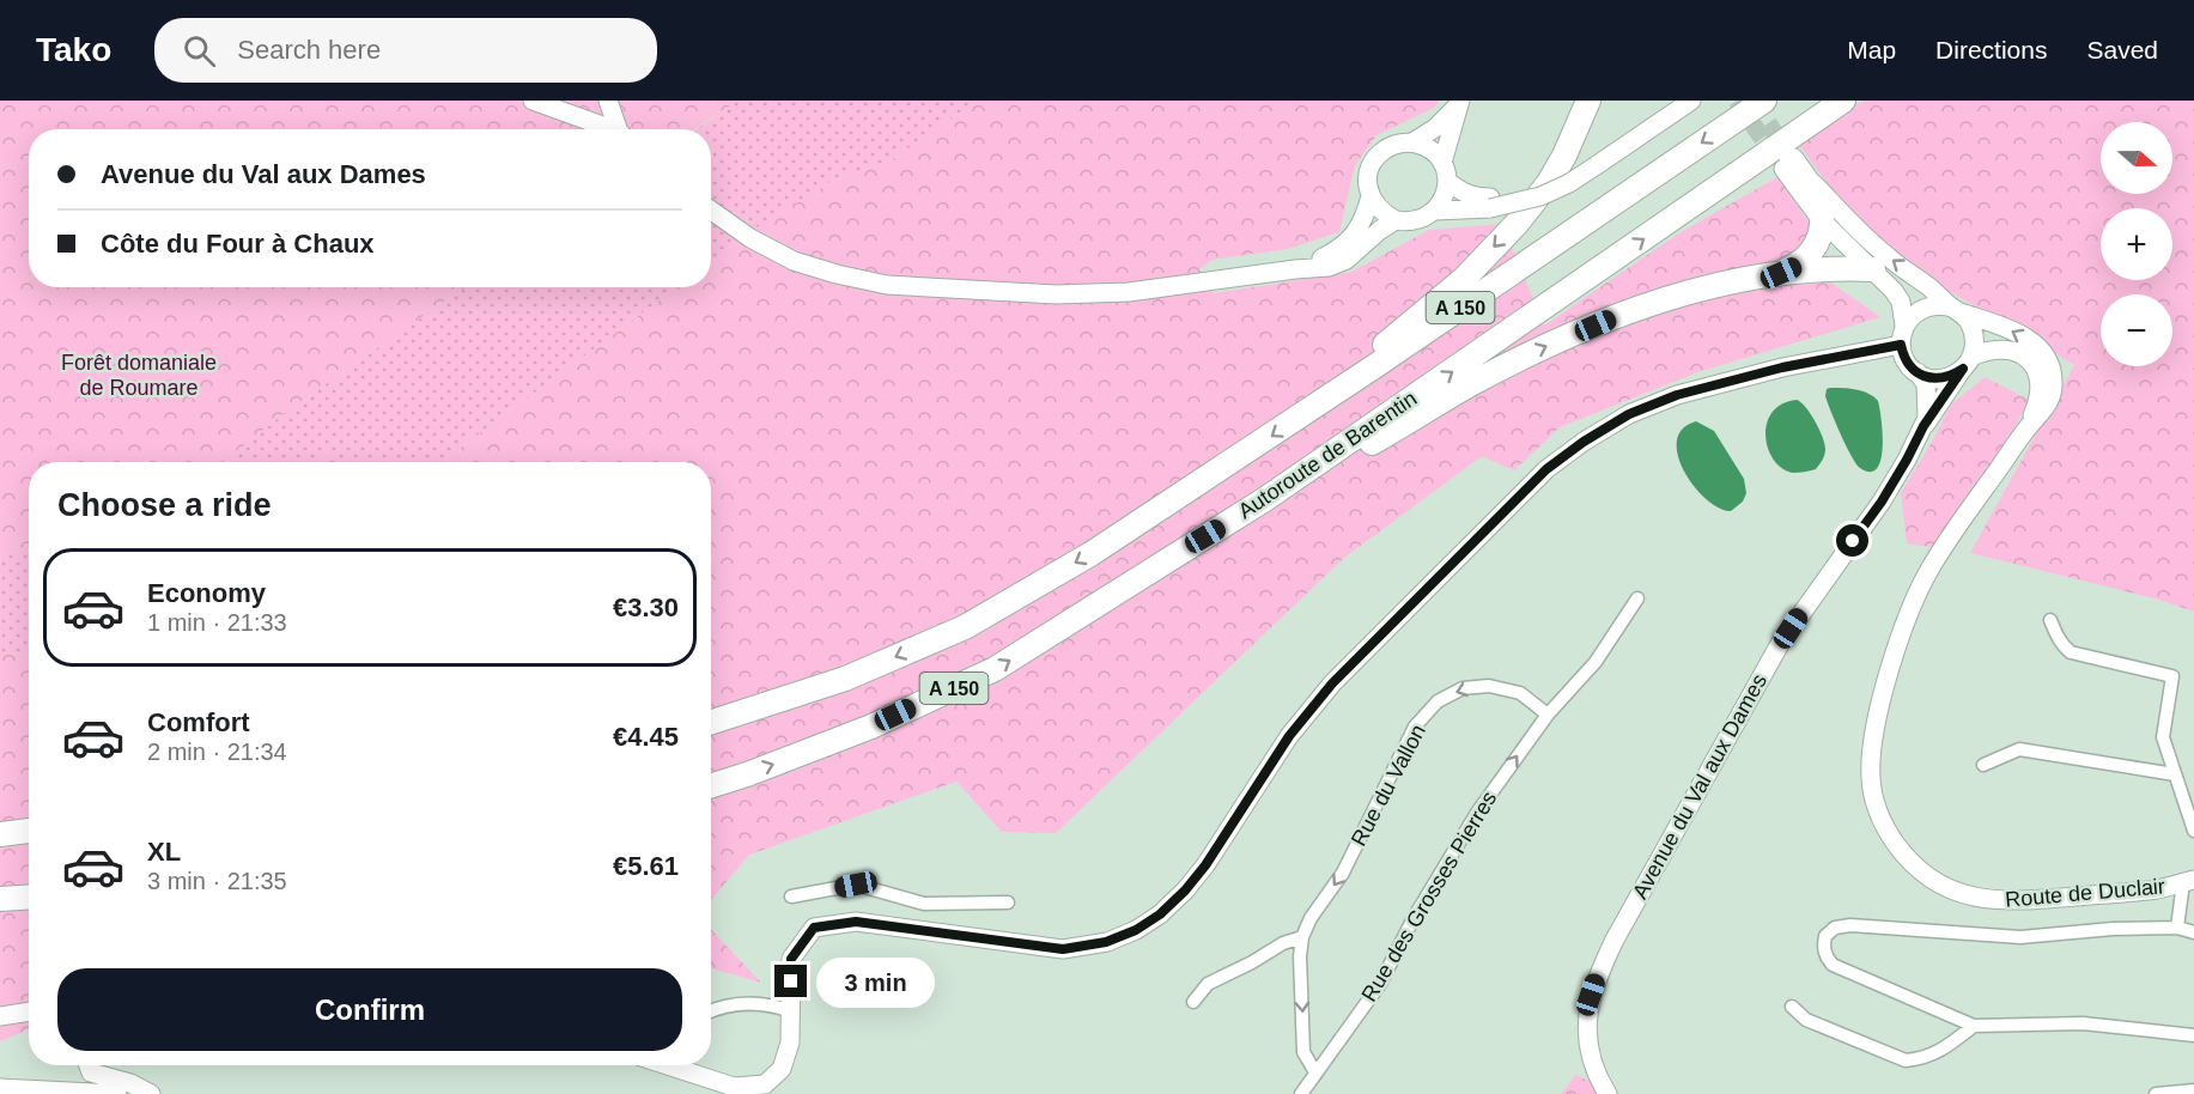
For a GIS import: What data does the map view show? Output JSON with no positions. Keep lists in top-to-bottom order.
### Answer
{
  "streets": {
    "highway": ["A 150", "Autoroute de Barentin"],
    "main road": ["Avenue du Val aux Dames", "Route de Duclair"],
    "street": ["Rue du Vallon", "Rue des Grosses Pierres"]
  },
  "crossings": [
    ["Rue du Vallon", "Rue des Grosses Pierres"],
    ["Avenue du Val aux Dames", "Route de Duclair"]
  ],
  "one_way": ["Rue des Grosses Pierres"],
  "parks": ["Forêt domaniale de Roumare"],
  "north": "right",
  "page": {
    "header": "Tako",
    "search": "Search here",
    "nav": ["Map", "Directions", "Saved"],
    "map_buttons": ["+", "−"],
    "banner": ["Avenue du Val aux Dames", "Côte du Four à Chaux"],
    "heading": "Choose a ride",
    "list": [
      {
        "name": "Economy",
        "note": "1 min · 21:33",
        "value": "€3.30"
      },
      {
        "name": "Comfort",
        "note": "2 min · 21:34",
        "value": "€4.45"
      },
      {
        "name": "XL",
        "note": "3 min · 21:35",
        "value": "€5.61"
      }
    ],
    "buttons": "Confirm",
    "bubble": "3 min"
  }
}
